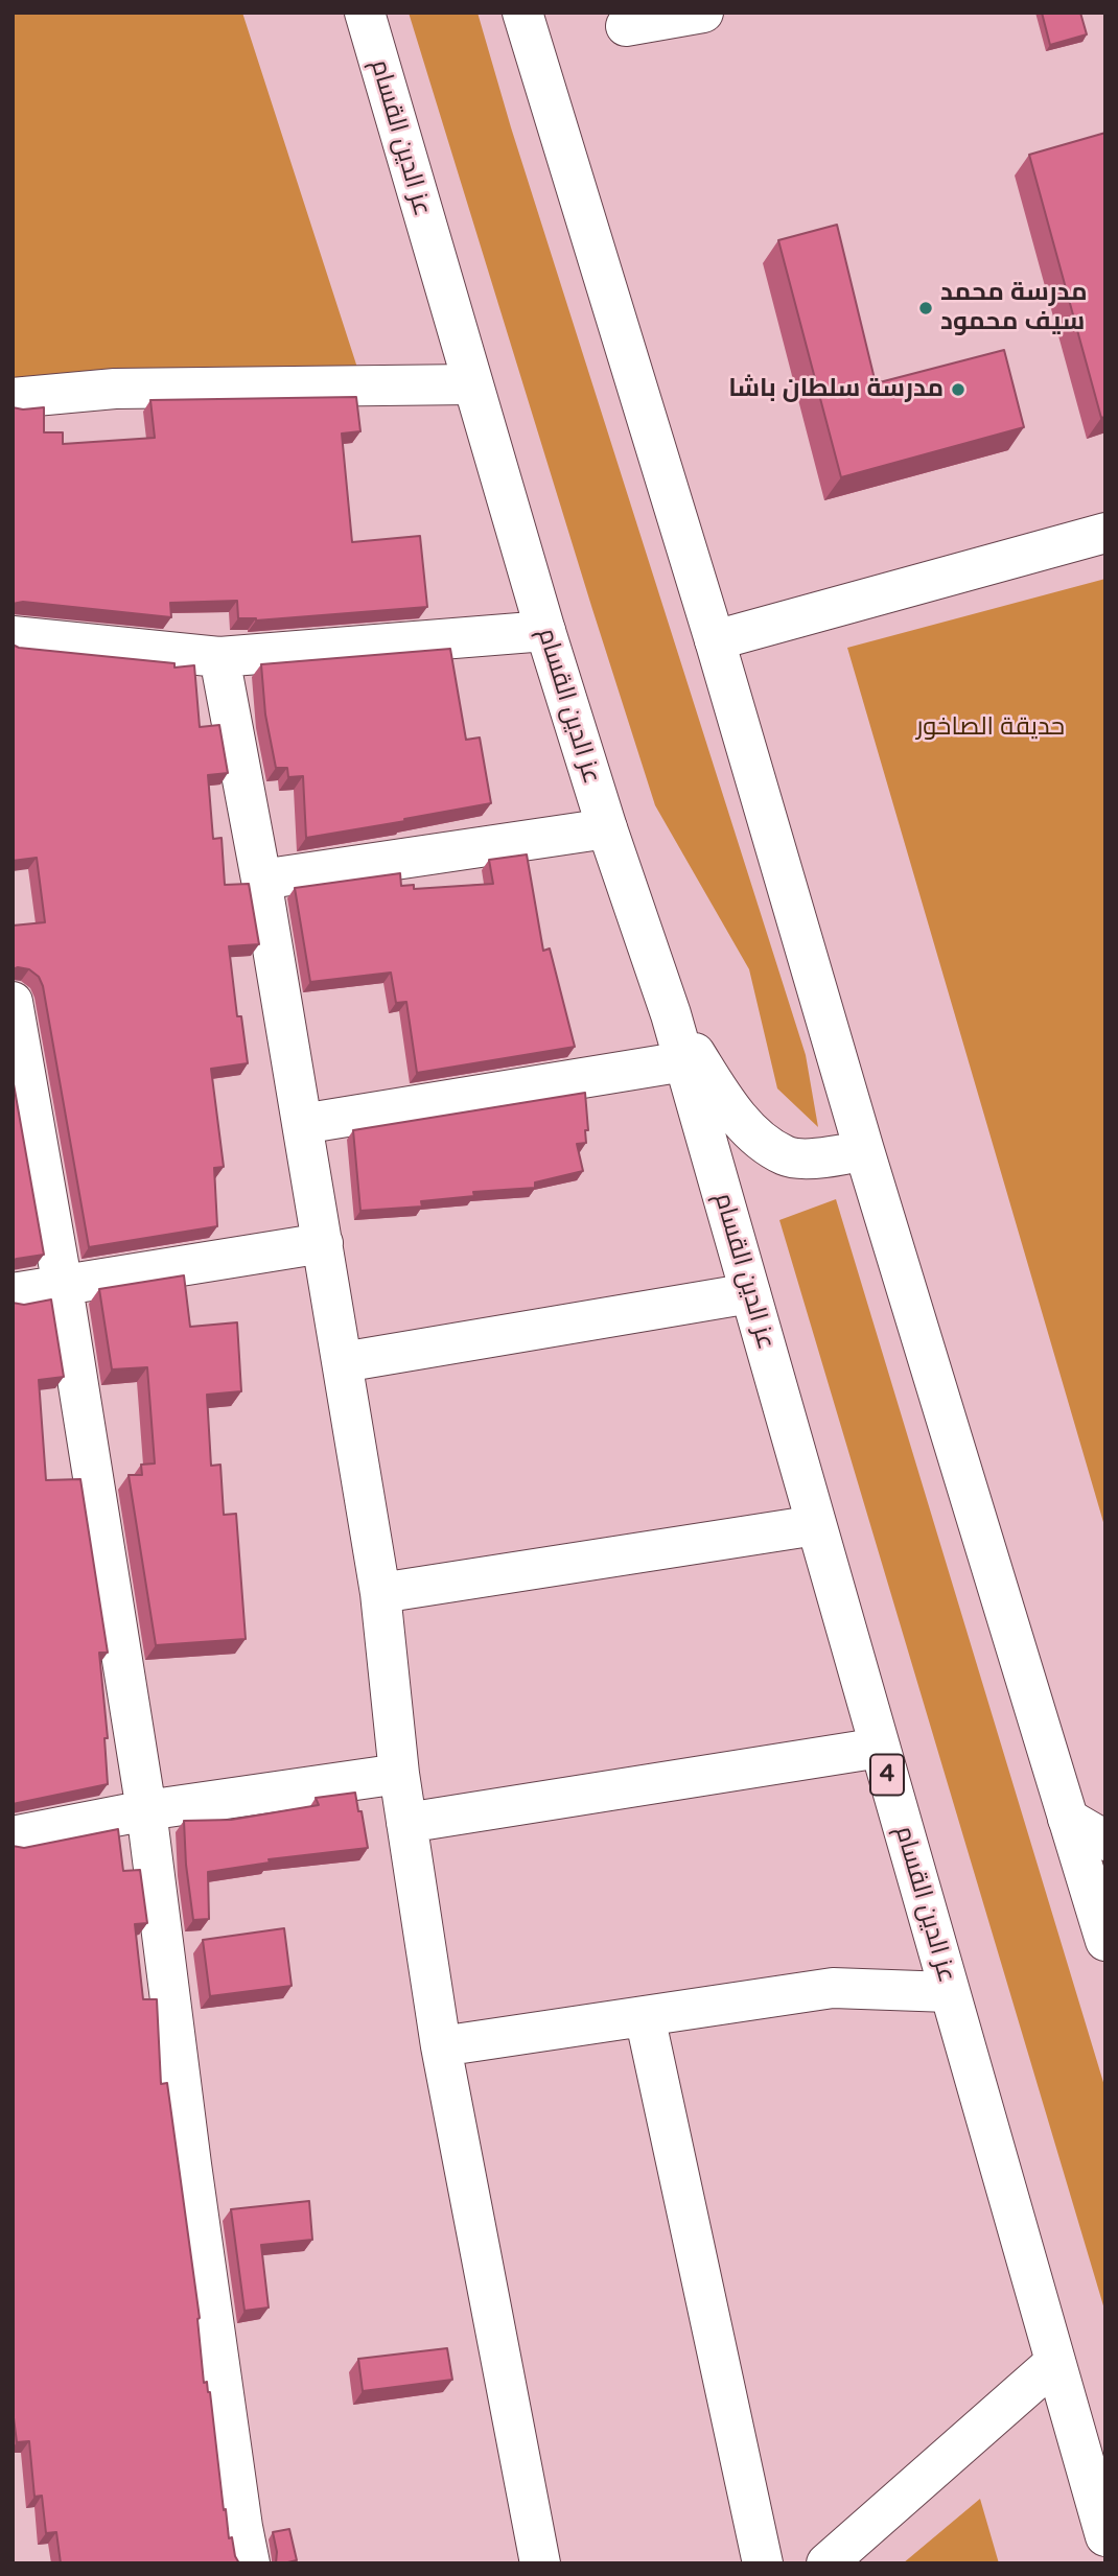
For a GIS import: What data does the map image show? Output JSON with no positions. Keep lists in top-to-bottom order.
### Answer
{
  "streets": {
    "main road": ["عز الدين القسام", "4"]
  },
  "parks": ["حديقة الصاخور"],
  "places": ["مدرسة محمد سيف محمود", "مدرسة سلطان باشا"]
}
